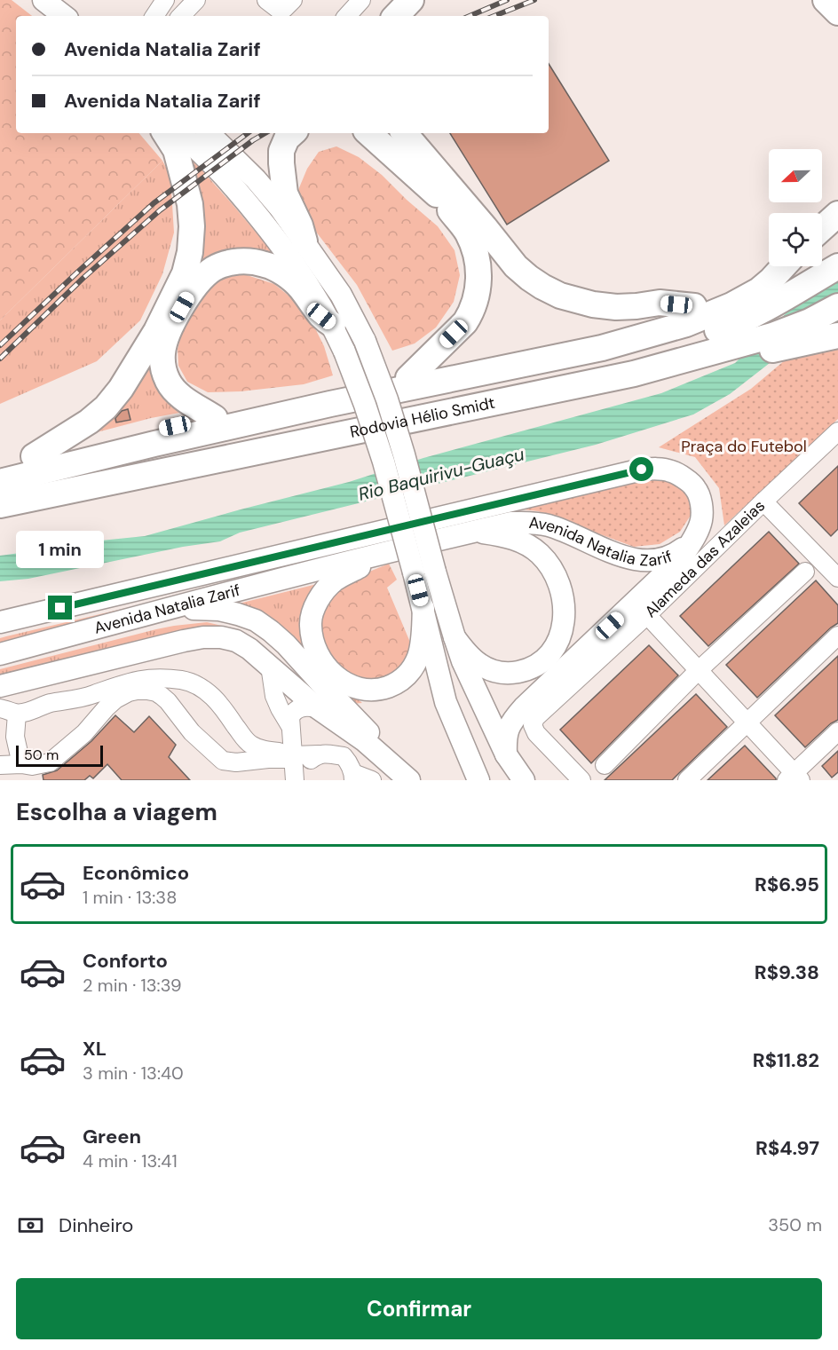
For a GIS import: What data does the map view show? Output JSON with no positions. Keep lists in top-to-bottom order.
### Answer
{
  "streets": {
    "highway": ["Rodovia Hélio Smidt"],
    "main road": ["Avenida Natalia Zarif"],
    "street": ["Alameda das Azaleias"]
  },
  "water": ["Rio Baquirivu-Guaçu"],
  "parks": ["Praça do Futebol"],
  "scale_bar": "50 m",
  "north": "left",
  "page": {
    "banner": ["Avenida Natalia Zarif", "Avenida Natalia Zarif"],
    "bubble": "1 min",
    "scale": "50 m",
    "heading": "Escolha a viagem",
    "list": [
      {
        "name": "Econômico",
        "note": "1 min · 13:38",
        "value": "R$6.95"
      },
      {
        "name": "Conforto",
        "note": "2 min · 13:39",
        "value": "R$9.38"
      },
      {
        "name": "XL",
        "note": "3 min · 13:40",
        "value": "R$11.82"
      },
      {
        "name": "Green",
        "note": "4 min · 13:41",
        "value": "R$4.97"
      }
    ],
    "pay": ["Dinheiro", "350 m"],
    "buttons": "Confirmar"
  }
}
